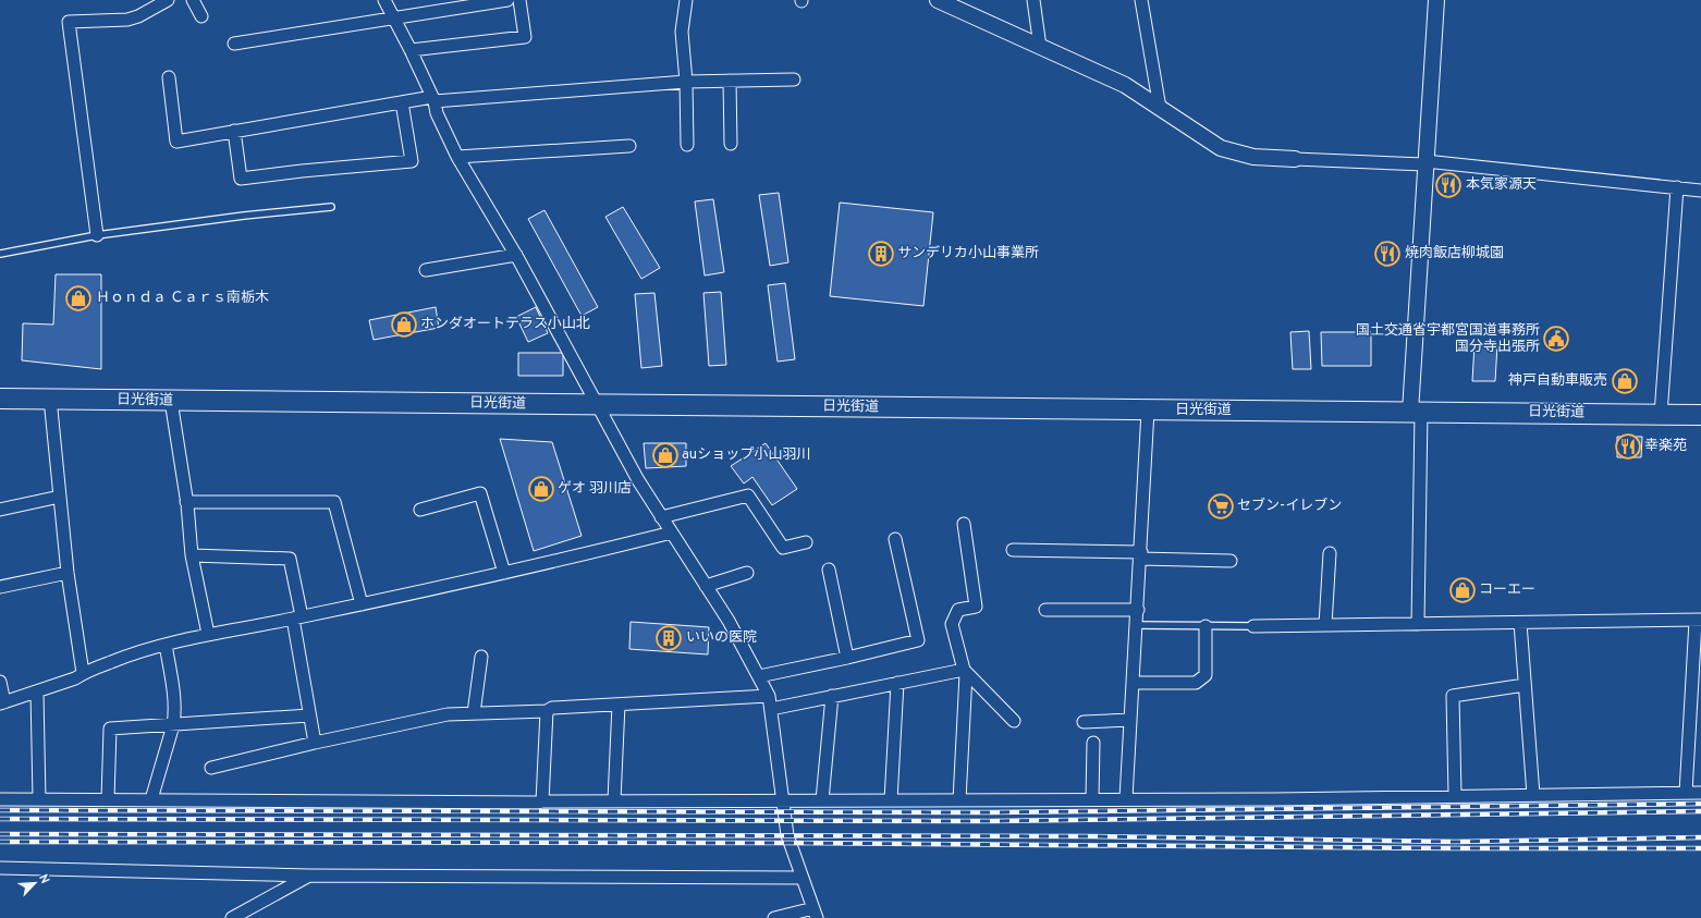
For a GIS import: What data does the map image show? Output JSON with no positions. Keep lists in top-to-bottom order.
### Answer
{
  "streets": {
    "highway": ["日光街道"]
  },
  "places": {
    "restaurant": ["本気家源天", "焼肉飯店柳城園", "幸楽苑"],
    "building": ["サンデリカ小山事業所", "いいの医院"],
    "shop": [
      "Ｈｏｎｄａ Ｃａｒｓ南栃木",
      "ホンダオートテラス小山北",
      "神戸自動車販売",
      "auショップ小山羽川",
      "ゲオ 羽川店",
      "コーエー"
    ],
    "public building": ["国土交通省宇都宮国道事務所 国分寺出張所"],
    "supermarket": ["セブン-イレブン"]
  },
  "north": "top right"
}
